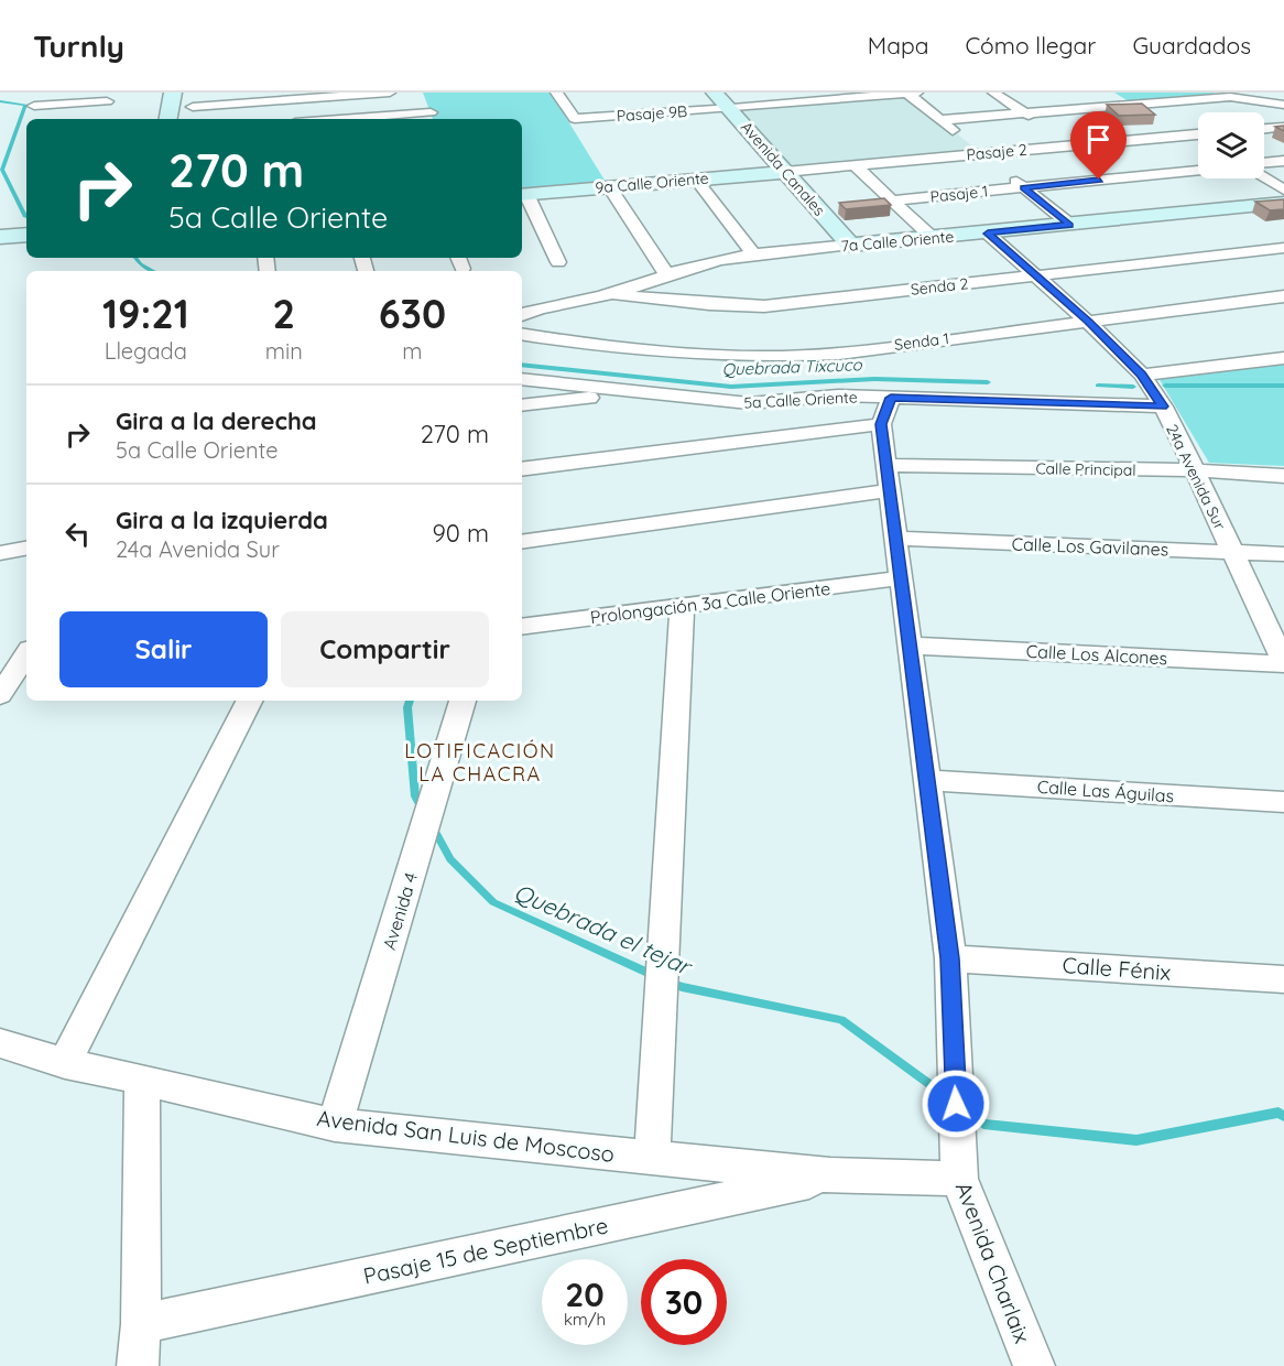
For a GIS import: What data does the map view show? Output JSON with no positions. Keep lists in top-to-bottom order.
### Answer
{
  "streets": {
    "street": [
      "Pasaje 9B",
      "Pasaje 2",
      "Avenida Canales",
      "9a Calle Oriente",
      "Pasaje 1",
      "7a Calle Oriente",
      "Senda 2",
      "Senda 1",
      "5a Calle Oriente",
      "Calle Principal",
      "24a Avenida Sur",
      "Calle Los Gavilanes",
      "Prolongación 3a Calle Oriente",
      "Calle Los Alcones",
      "Calle Las Águilas",
      "Avenida 4",
      "Calle Fénix",
      "Avenida San Luis de Moscoso",
      "Pasaje 15 de Septiembre",
      "Avenida Charlaix"
    ]
  },
  "crossings": [
    ["Pasaje 9B", "Avenida Canales"],
    ["Pasaje 2", "Avenida Canales"],
    ["Pasaje 2", "9a Calle Oriente"],
    ["Avenida Canales", "9a Calle Oriente"],
    ["Avenida Canales", "7a Calle Oriente"],
    ["7a Calle Oriente", "Senda 2"],
    ["7a Calle Oriente", "24a Avenida Sur"],
    ["Senda 2", "24a Avenida Sur"],
    ["Senda 1", "24a Avenida Sur"],
    ["5a Calle Oriente", "24a Avenida Sur"],
    ["5a Calle Oriente", "Avenida Charlaix"],
    ["Calle Principal", "24a Avenida Sur"],
    ["Calle Principal", "Avenida Charlaix"],
    ["24a Avenida Sur", "Calle Los Gavilanes"],
    ["24a Avenida Sur", "Calle Los Alcones"],
    ["Calle Los Gavilanes", "Avenida Charlaix"],
    ["Prolongación 3a Calle Oriente", "Avenida Charlaix"],
    ["Calle Los Alcones", "Avenida Charlaix"],
    ["Calle Las Águilas", "Avenida Charlaix"],
    ["Avenida 4", "Avenida San Luis de Moscoso"],
    ["Calle Fénix", "Avenida Charlaix"],
    ["Avenida San Luis de Moscoso", "Pasaje 15 de Septiembre"],
    ["Avenida San Luis de Moscoso", "Avenida Charlaix"]
  ],
  "districts": ["LOTIFICACIÓN LA CHACRA"],
  "water": ["Quebrada Tixcuco", "Quebrada el tejar"],
  "page": {
    "header": "Turnly",
    "nav": ["Mapa", "Cómo llegar", "Guardados"],
    "turn": ["270 m", "5a Calle Oriente"],
    "eta": [
      "19:21",
      "Llegada",
      "2",
      "min",
      "630",
      "m"
    ],
    "list": [
      {
        "name": "Gira a la derecha",
        "note": "5a Calle Oriente",
        "value": "270 m"
      },
      {
        "name": "Gira a la izquierda",
        "note": "24a Avenida Sur",
        "value": "90 m"
      }
    ],
    "buttons": ["Salir", "Compartir"],
    "speed": "20 km/h",
    "limit": "30"
  }
}
